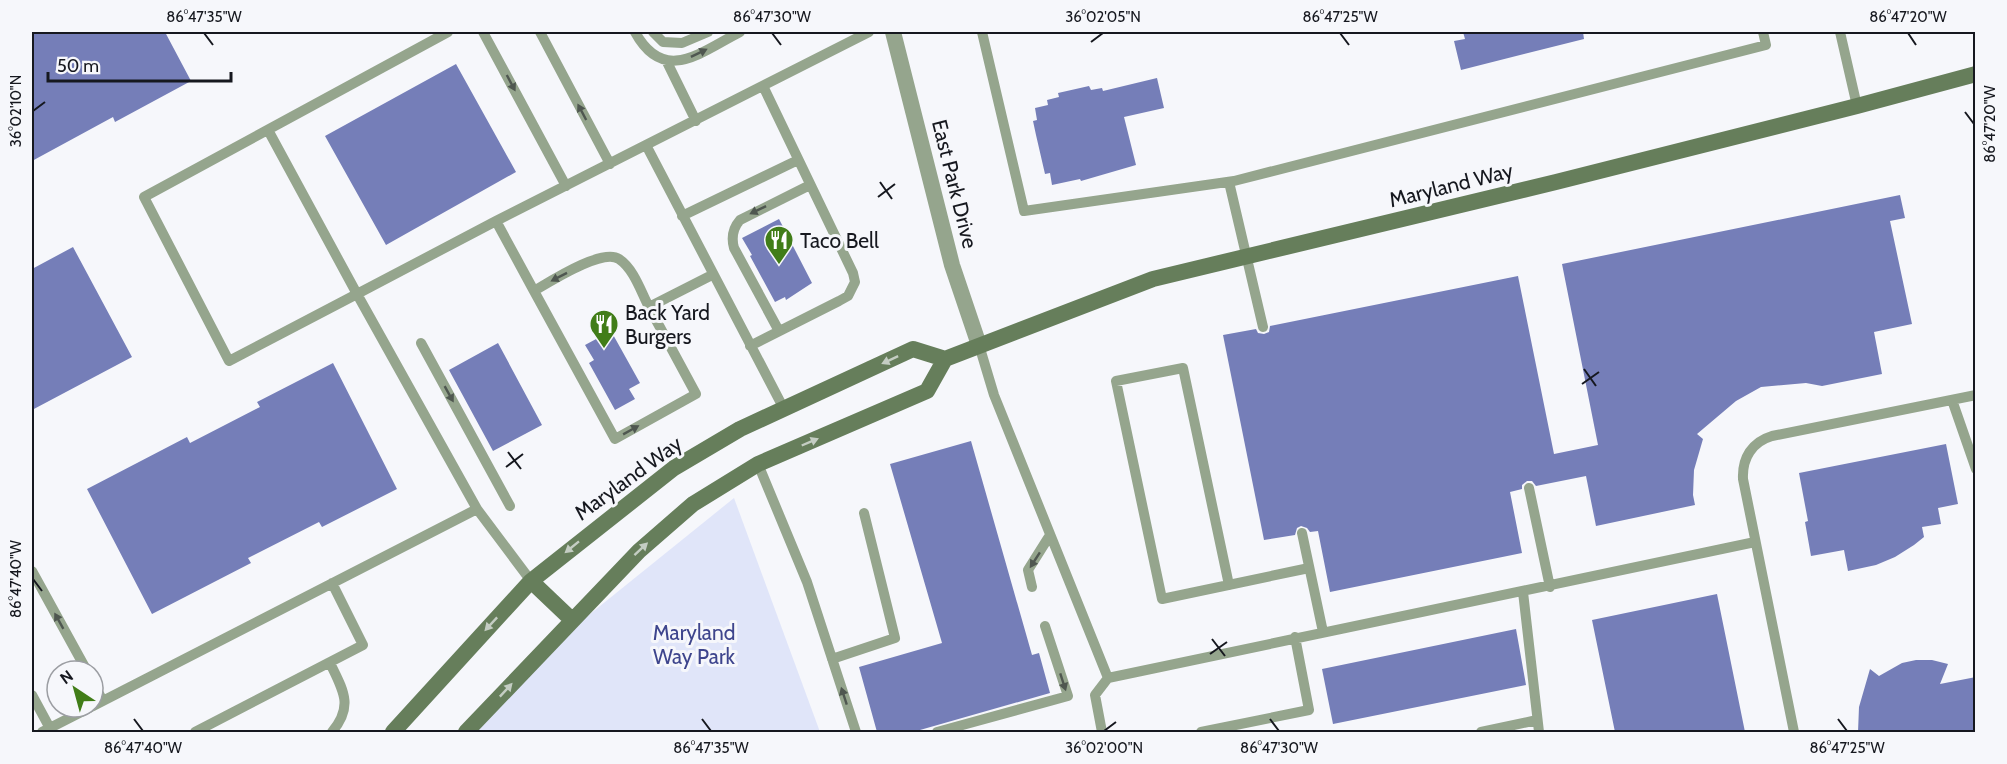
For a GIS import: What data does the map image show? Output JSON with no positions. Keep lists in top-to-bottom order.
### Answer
{
  "streets": {
    "main road": ["Maryland Way"],
    "street": ["East Park Drive"]
  },
  "crossings": [
    ["East Park Drive", "Maryland Way"]
  ],
  "parks": ["Maryland Way Park"],
  "places": {
    "restaurant": ["Taco Bell", "Back Yard Burgers"]
  },
  "scale_bar": "50 m",
  "north": "top left",
  "coordinates": [
    "86°47'35\"W",
    "86°47'30\"W",
    "36°02'05\"N",
    "86°47'25\"W",
    "86°47'20\"W",
    "36°02'10\"N",
    "86°47'40\"W",
    "36°02'00\"N"
  ]
}
